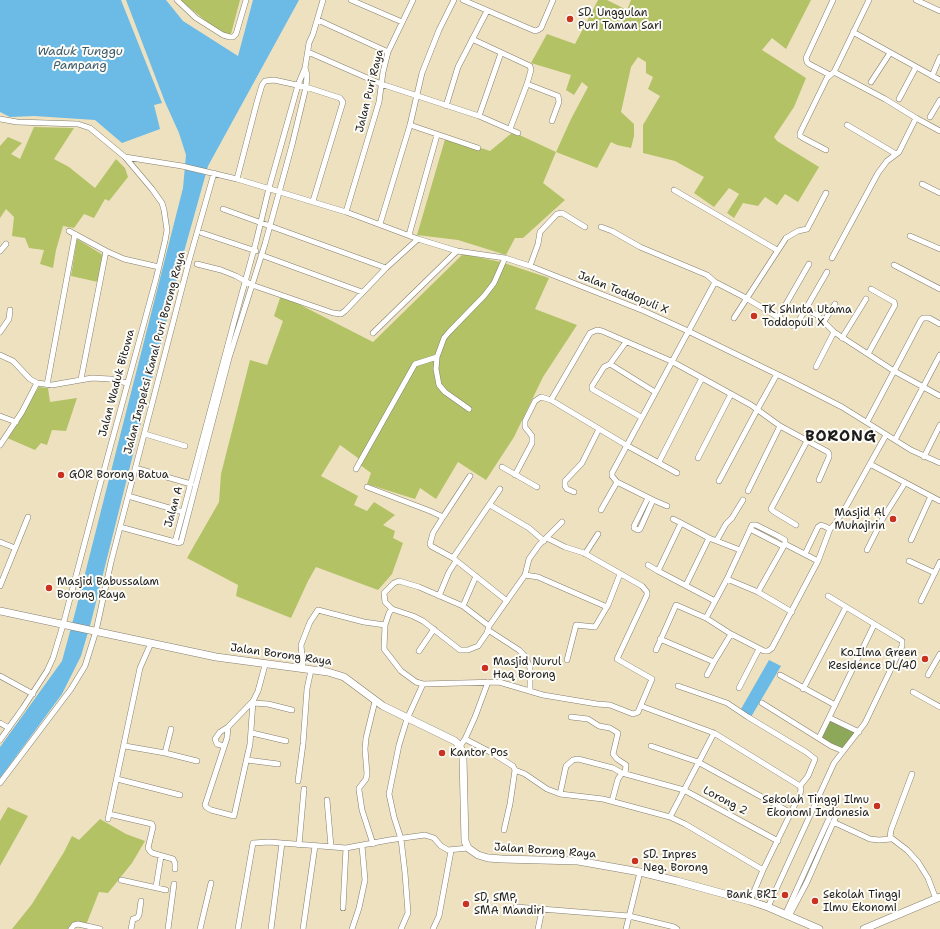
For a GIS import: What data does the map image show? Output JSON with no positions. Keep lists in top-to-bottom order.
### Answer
{
  "streets": {
    "main road": ["Jalan Borong Raya"],
    "street": [
      "Jalan Puri Raya",
      "Jalan Toddopuli X",
      "Jalan Inspeksi Kanal Puri Borong Raya",
      "Jalan Waduk Bitowa",
      "Jalan A",
      "Lorong 2"
    ]
  },
  "crossings": [
    ["Jalan Puri Raya", "Jalan Toddopuli X"],
    ["Jalan Toddopuli X", "Jalan Inspeksi Kanal Puri Borong Raya"],
    ["Jalan Toddopuli X", "Jalan Waduk Bitowa"],
    ["Jalan Toddopuli X", "Jalan A"],
    ["Jalan Inspeksi Kanal Puri Borong Raya", "Jalan Borong Raya"],
    ["Jalan Waduk Bitowa", "Jalan Borong Raya"]
  ],
  "districts": ["BORONG"],
  "water": ["Waduk Tunggu Pampang"],
  "places": [
    "SD. Unggulan Puri Taman Sari",
    "TK Shinta Utama Toddopuli X",
    "GOR Borong Batua",
    "Masjid Al Muhajirin",
    "Masjid Babussalam Borong Raya",
    "Ko.Ilma Green Residence DL/40",
    "Masjid Nurul Haq Borong",
    "Kantor Pos",
    "Sekolah Tinggi Ilmu Ekonomi Indonesia",
    "SD. Inpres Neg. Borong",
    "Bank BRI",
    "Sekolah Tinggi Ilmu Ekonomi",
    "SD, SMP, SMA Mandiri"
  ]
}
